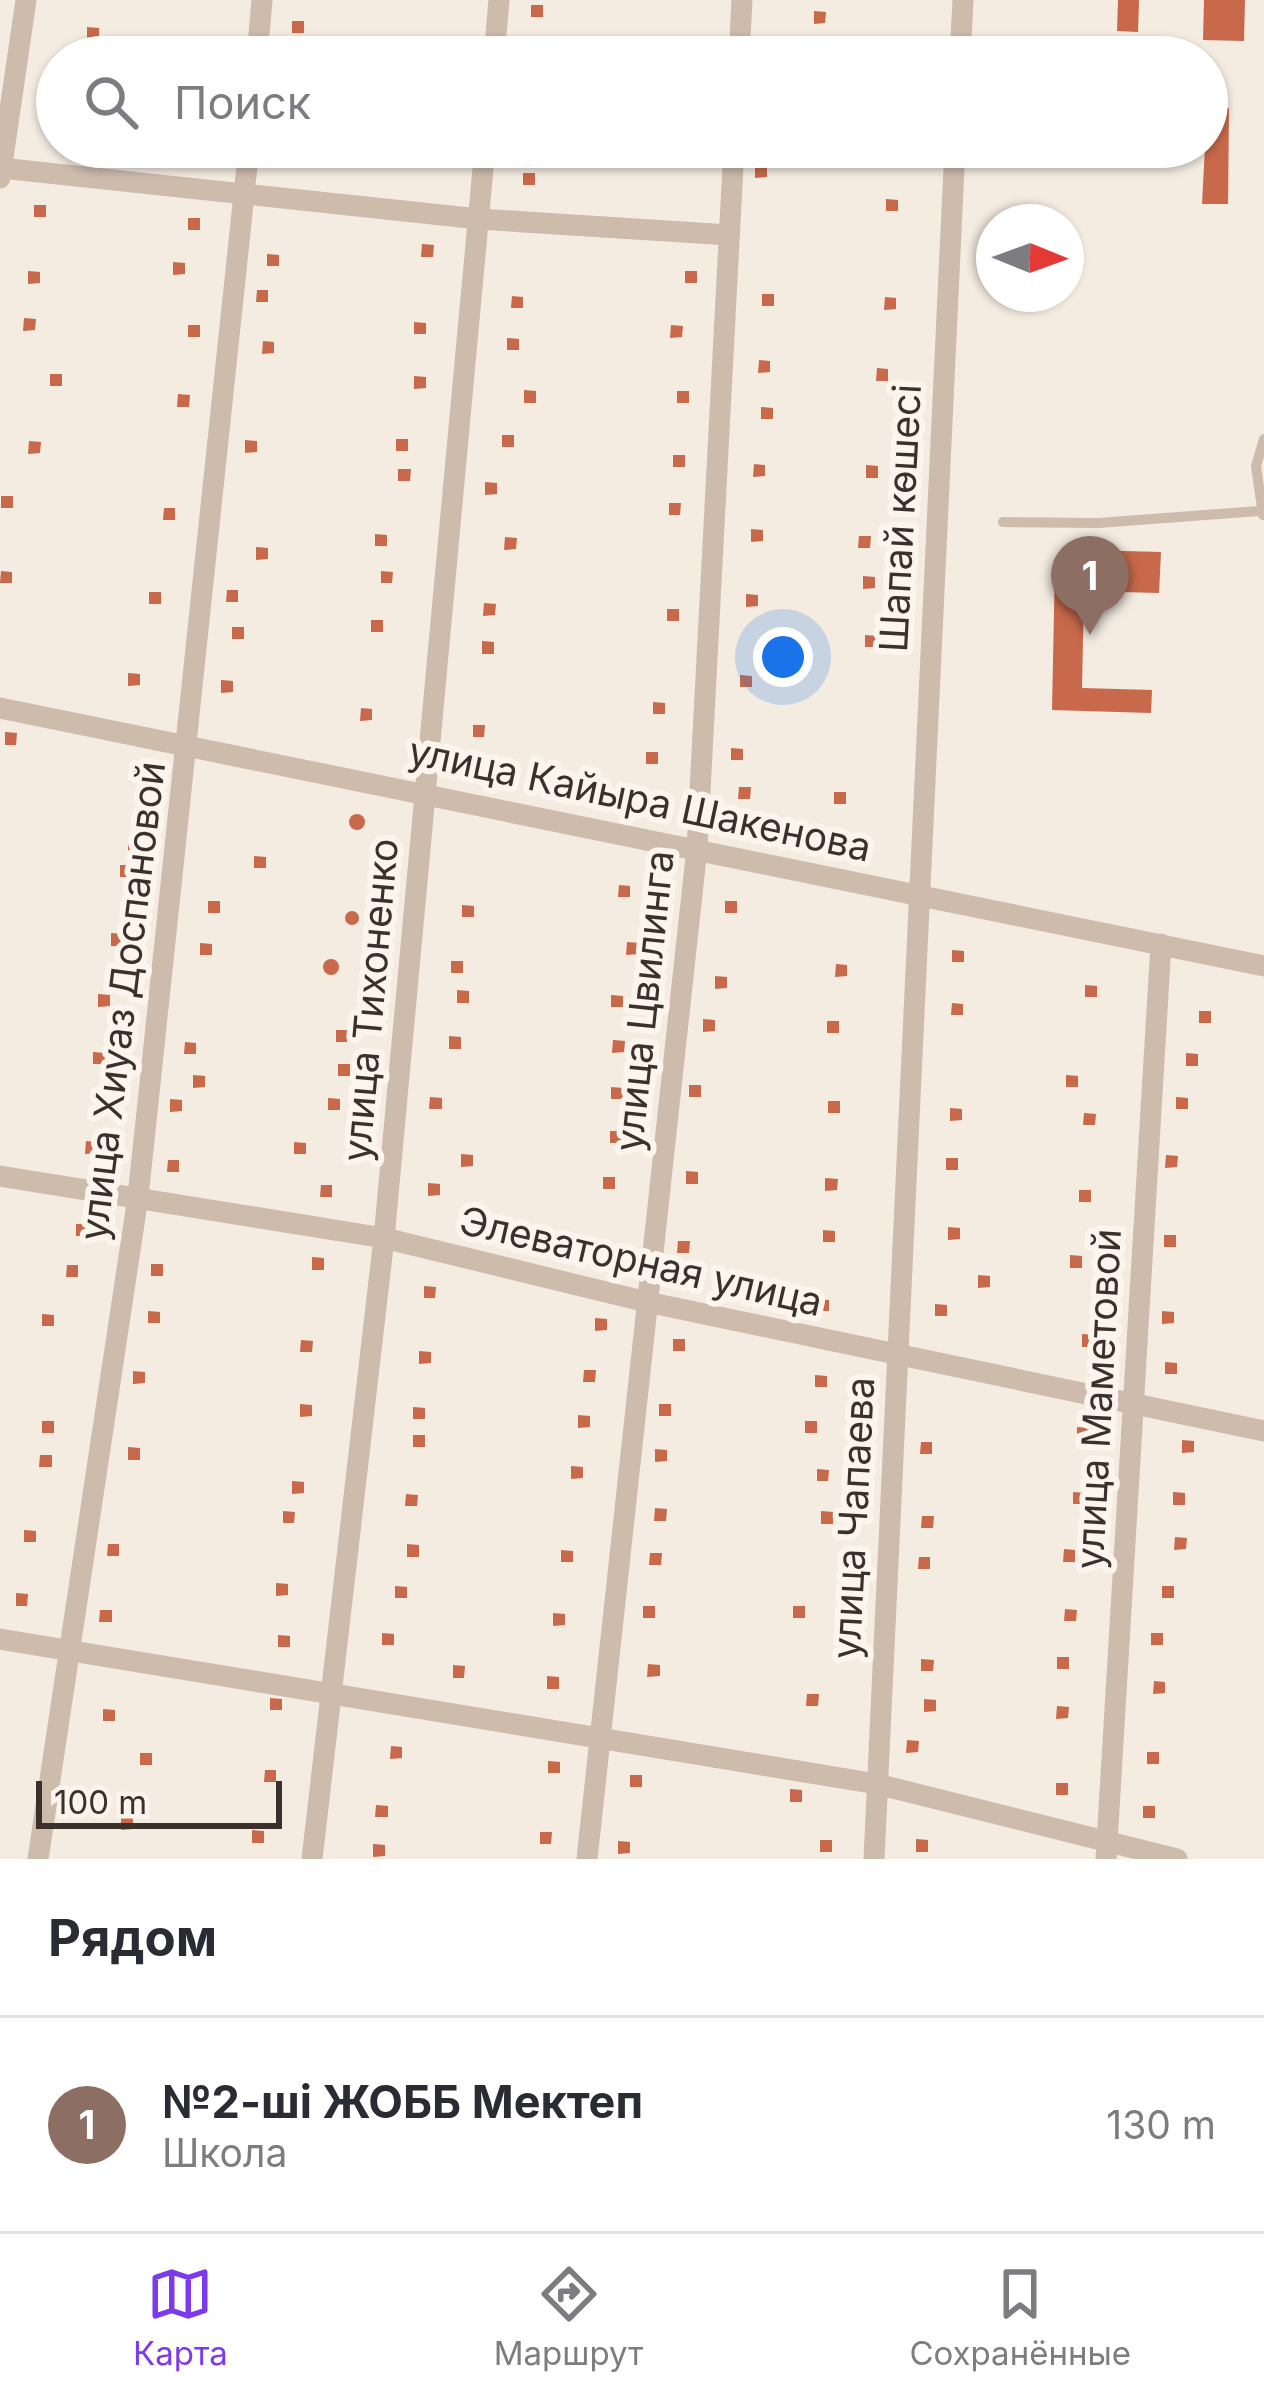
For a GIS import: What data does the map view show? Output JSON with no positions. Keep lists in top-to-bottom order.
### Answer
{
  "streets": {
    "street": [
      "Шапай көшесі",
      "улица Кайыра Шакенова",
      "улица Тихоненко",
      "улица Хиуаз Доспановой",
      "улица Цвилинга",
      "Элеваторная улица",
      "улица Маметовой",
      "улица Чапаева"
    ]
  },
  "crossings": [
    ["Шапай көшесі", "улица Кайыра Шакенова"],
    ["Шапай көшесі", "улица Чапаева"],
    ["улица Кайыра Шакенова", "улица Тихоненко"],
    ["улица Кайыра Шакенова", "улица Хиуаз Доспановой"],
    ["улица Кайыра Шакенова", "улица Цвилинга"],
    ["улица Кайыра Шакенова", "улица Маметовой"],
    ["улица Кайыра Шакенова", "улица Чапаева"],
    ["улица Тихоненко", "Элеваторная улица"],
    ["улица Хиуаз Доспановой", "Элеваторная улица"],
    ["улица Цвилинга", "Элеваторная улица"],
    ["Элеваторная улица", "улица Маметовой"],
    ["Элеваторная улица", "улица Чапаева"]
  ],
  "scale_bar": "100 m",
  "north": "right",
  "page": {
    "search": "Поиск",
    "pins": "1",
    "scale": "100 m",
    "heading": "Рядом",
    "list": [
      {
        "mark": "1",
        "name": "№2-ші ЖОББ Мектеп",
        "note": "Школа",
        "value": "130 m"
      }
    ],
    "nav": ["Карта", "Маршрут", "Сохранённые"]
  }
}
